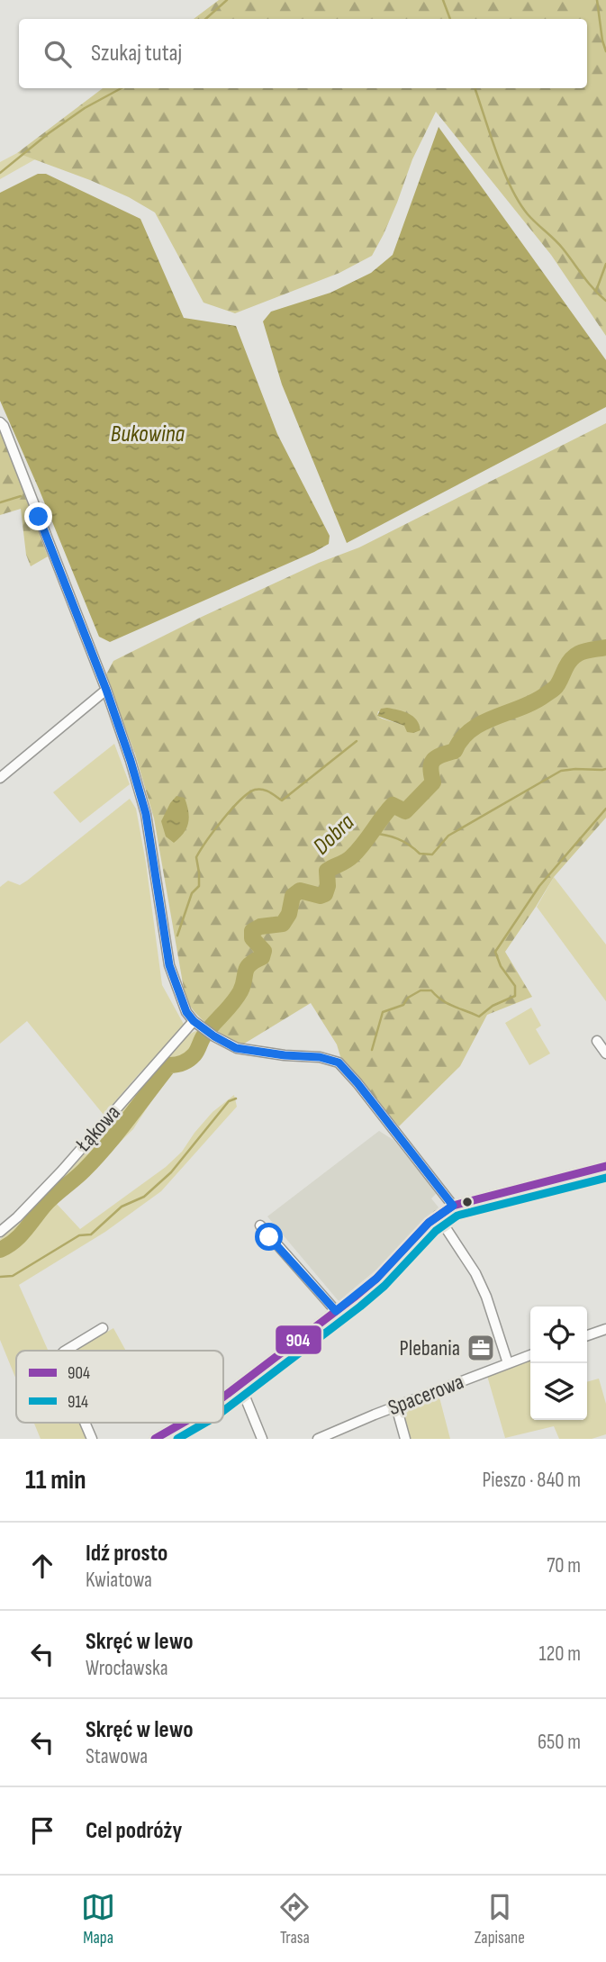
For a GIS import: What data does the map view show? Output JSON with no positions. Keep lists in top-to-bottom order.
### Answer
{
  "streets": {
    "street": ["Łąkowa", "Spacerowa"]
  },
  "water": ["Bukowina", "Dobra"],
  "places": {
    "office": ["Plebania"]
  },
  "lines": ["transit line 904", "transit line 914"],
  "legend": ["904", "914"],
  "page": {
    "search": "Szukaj tutaj",
    "heading": ["11 min", "Pieszo · 840 m"],
    "list": [
      ["Idź prosto", "Kwiatowa", "70 m"],
      ["Skręć w lewo", "Wrocławska", "120 m"],
      ["Skręć w lewo", "Stawowa", "650 m"],
      "Cel podróży"
    ],
    "nav": ["Mapa", "Trasa", "Zapisane"]
  }
}
